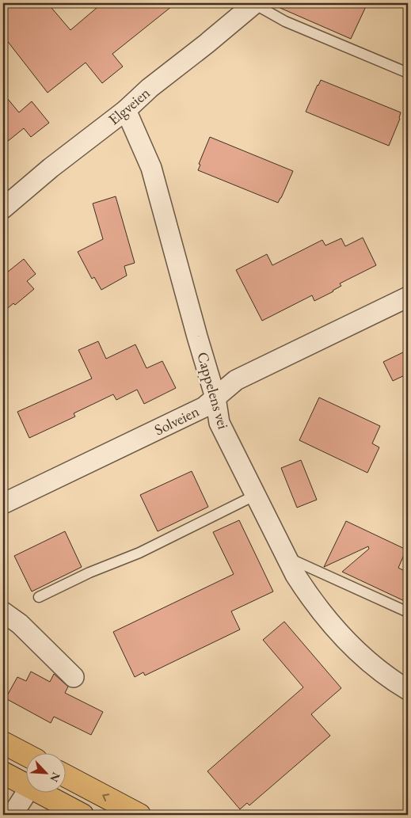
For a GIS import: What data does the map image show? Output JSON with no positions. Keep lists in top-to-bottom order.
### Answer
{
  "streets": {
    "street": ["Elgveien", "Cappelens vei", "Solveien"]
  },
  "crossings": [
    ["Elgveien", "Cappelens vei"],
    ["Cappelens vei", "Solveien"]
  ],
  "north": "bottom right"
}
